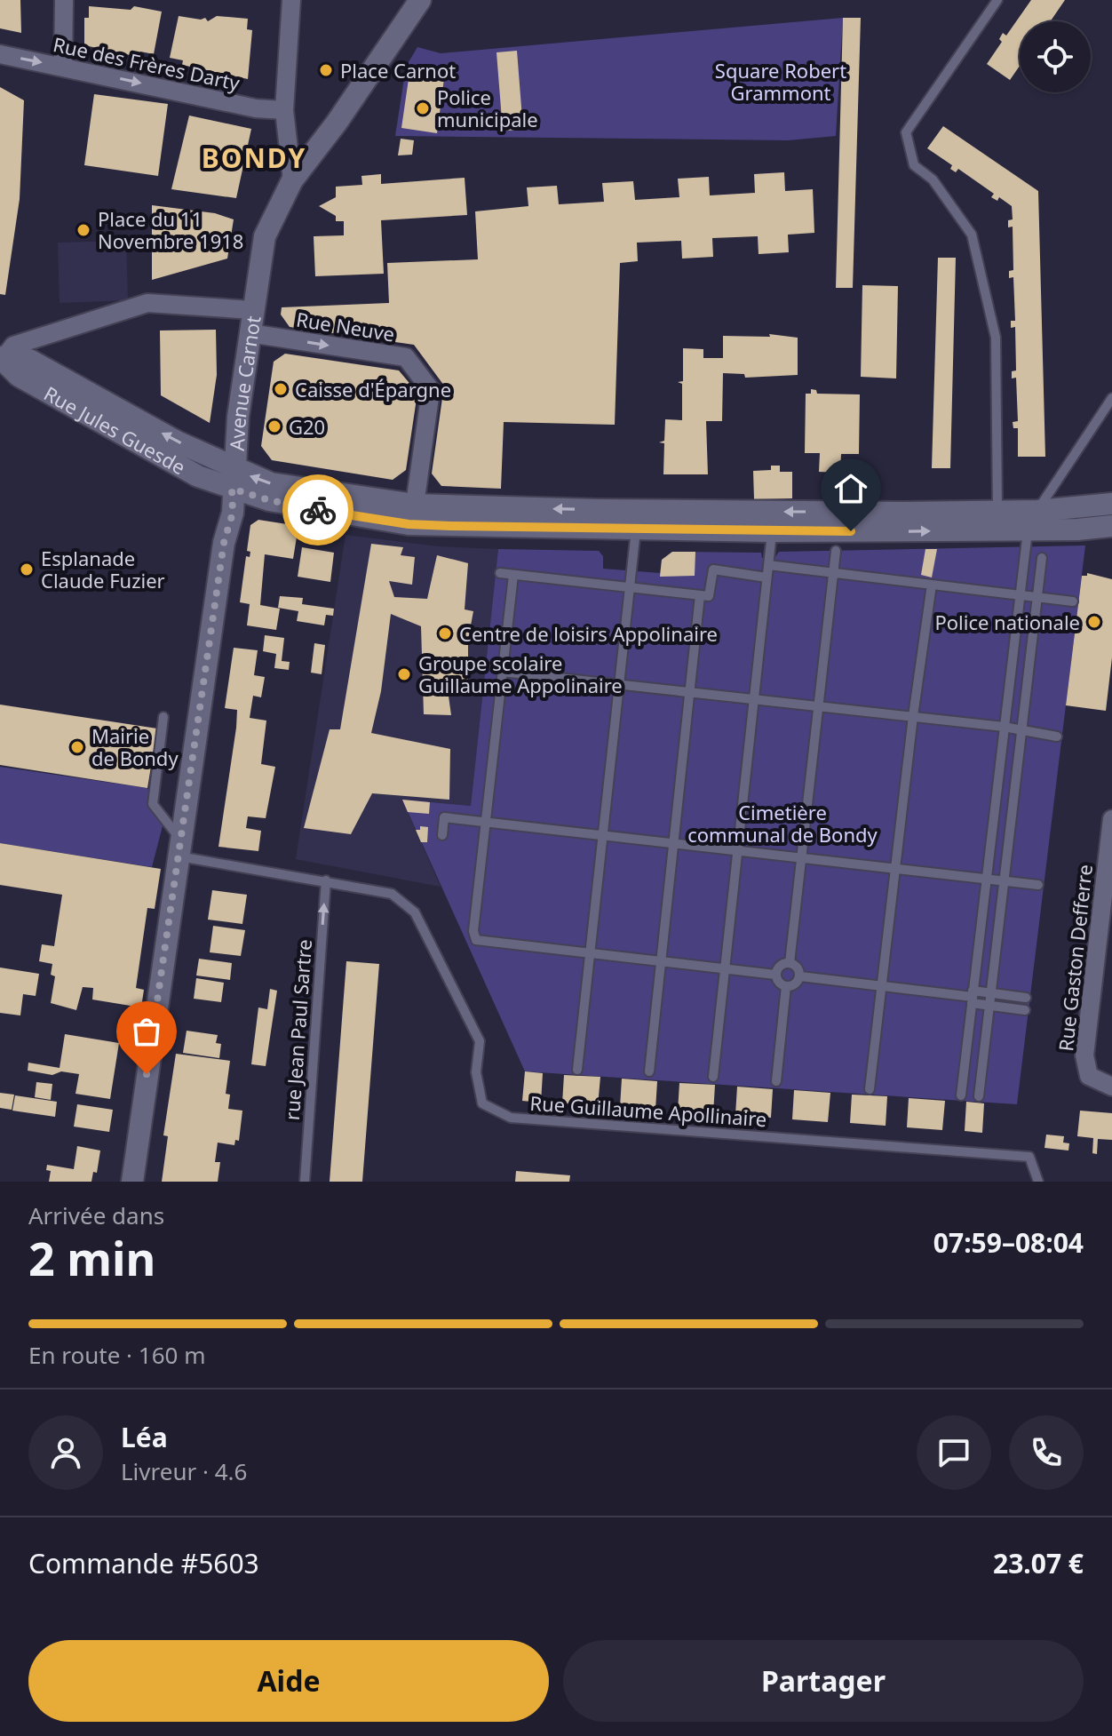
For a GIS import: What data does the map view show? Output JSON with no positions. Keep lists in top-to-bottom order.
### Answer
{
  "streets": {
    "street": [
      "Rue des Frères Darty",
      "Rue Neuve",
      "Avenue Carnot",
      "Rue Jules Guesde",
      "Rue Gaston Defferre"
    ],
    "lane": ["rue Jean Paul Sartre", "Rue Guillaume Apollinaire"]
  },
  "crossings": [
    ["Rue Neuve", "Avenue Carnot"],
    ["Avenue Carnot", "Rue Jules Guesde"],
    ["Avenue Carnot", "Rue Guillaume Apollinaire"],
    ["rue Jean Paul Sartre", "Rue Guillaume Apollinaire"]
  ],
  "one_way": ["Rue des Frères Darty", "rue Jean Paul Sartre"],
  "districts": ["BONDY"],
  "parks": ["Square Robert Grammont", "Cimetière communal de Bondy"],
  "places": [
    "Place Carnot",
    "Police municipale",
    "Place du 11 Novembre 1918",
    "Caisse d'Épargne",
    "G20",
    "Esplanade Claude Fuzier",
    "Police nationale",
    "Centre de loisirs Appolinaire",
    "Groupe scolaire Guillaume Appolinaire",
    "Mairie de Bondy"
  ],
  "page": {
    "heading": ["2 min", "Arrivée dans", "07:59–08:04"],
    "panel": [
      "Léa",
      "Livreur · 4.6",
      "Commande #5603",
      "23.07 €"
    ],
    "bar": "En route · 160 m",
    "buttons": ["Aide", "Partager"]
  }
}
